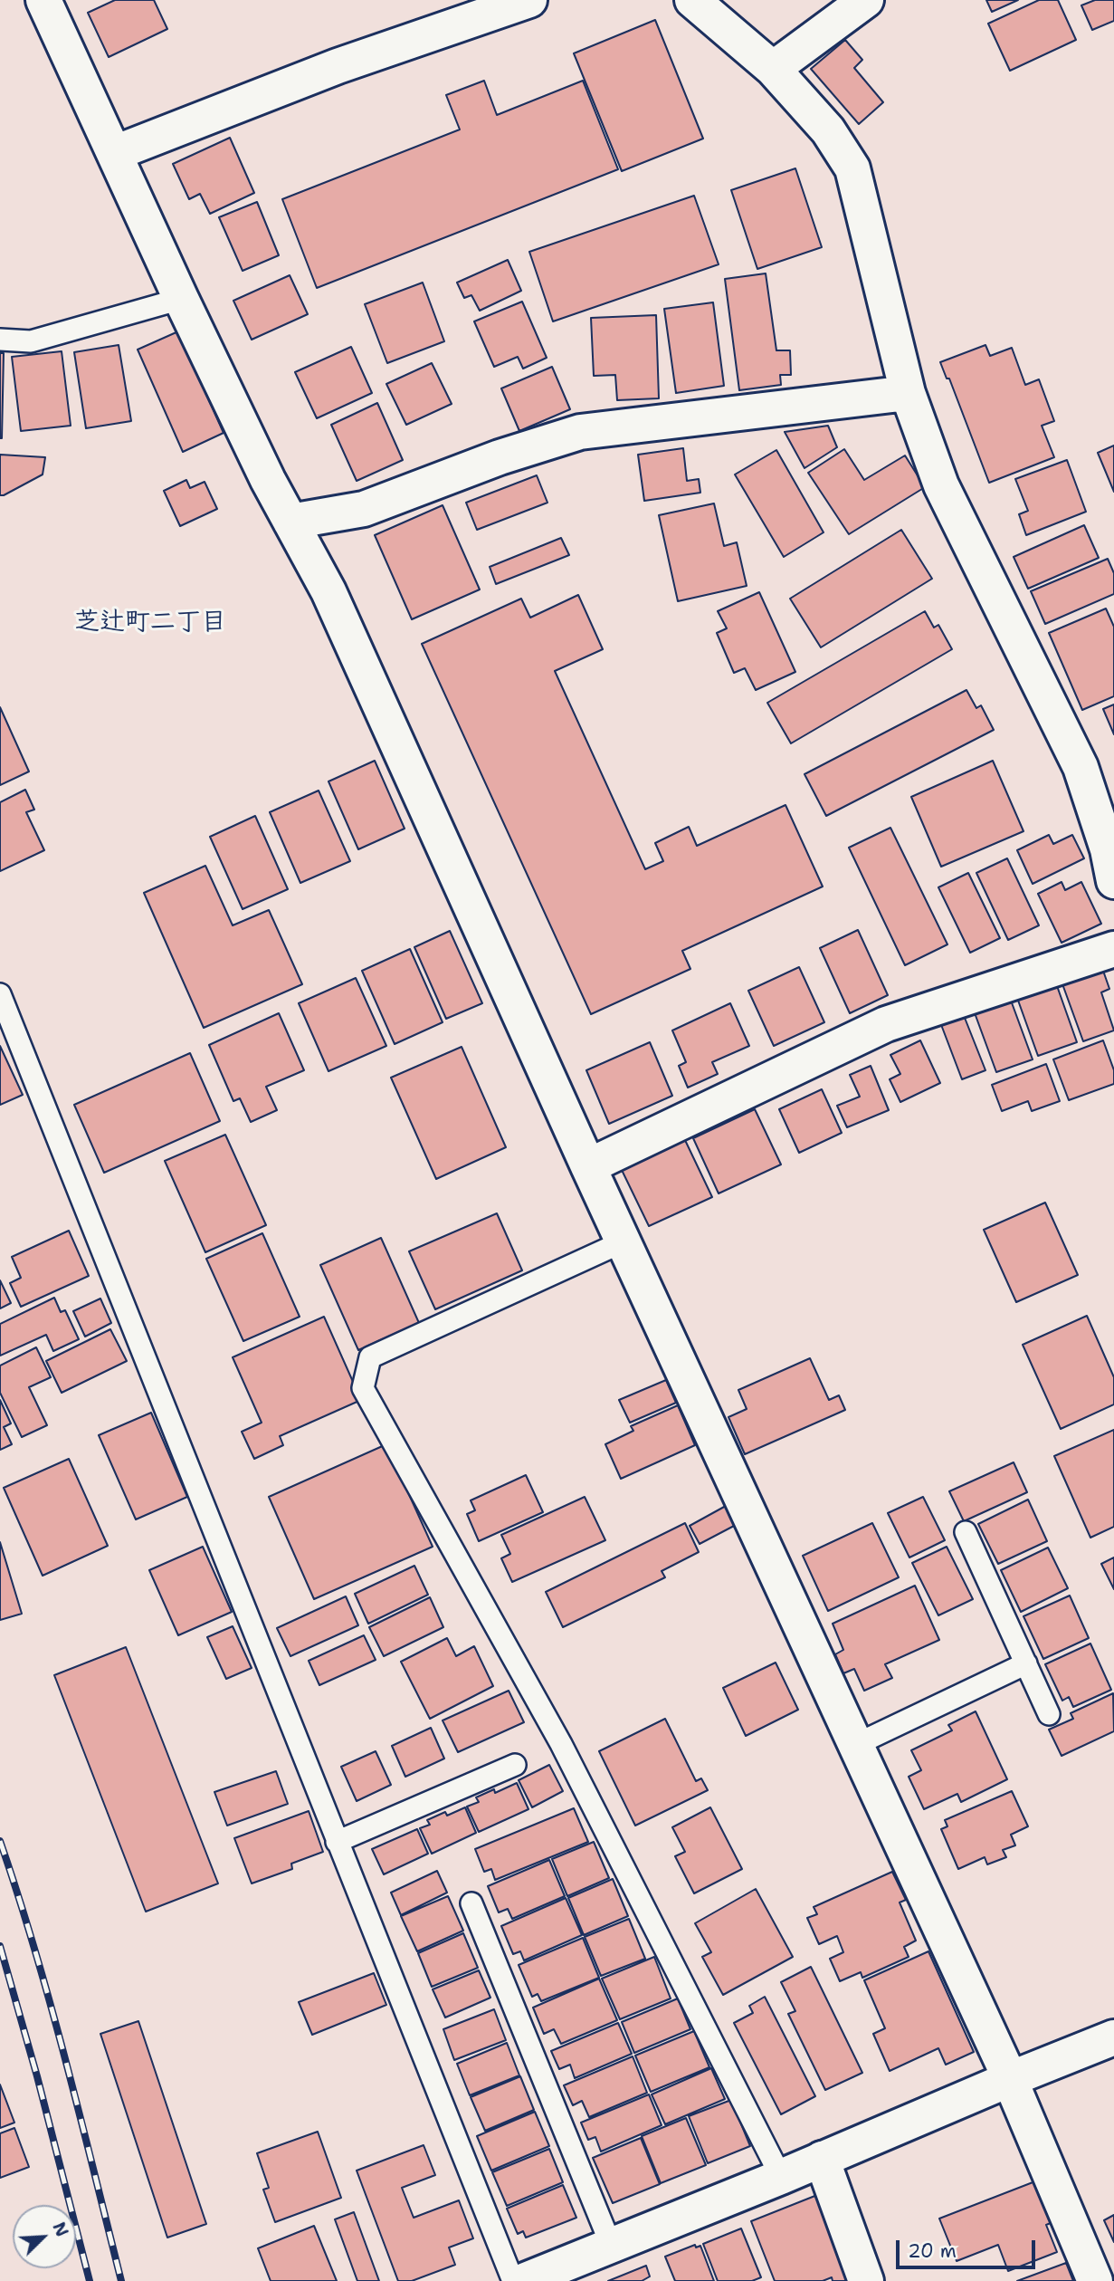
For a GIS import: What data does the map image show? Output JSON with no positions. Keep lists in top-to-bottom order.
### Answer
{
  "districts": ["芝辻町二丁目"],
  "scale_bar": "20 m",
  "north": "top right"
}
